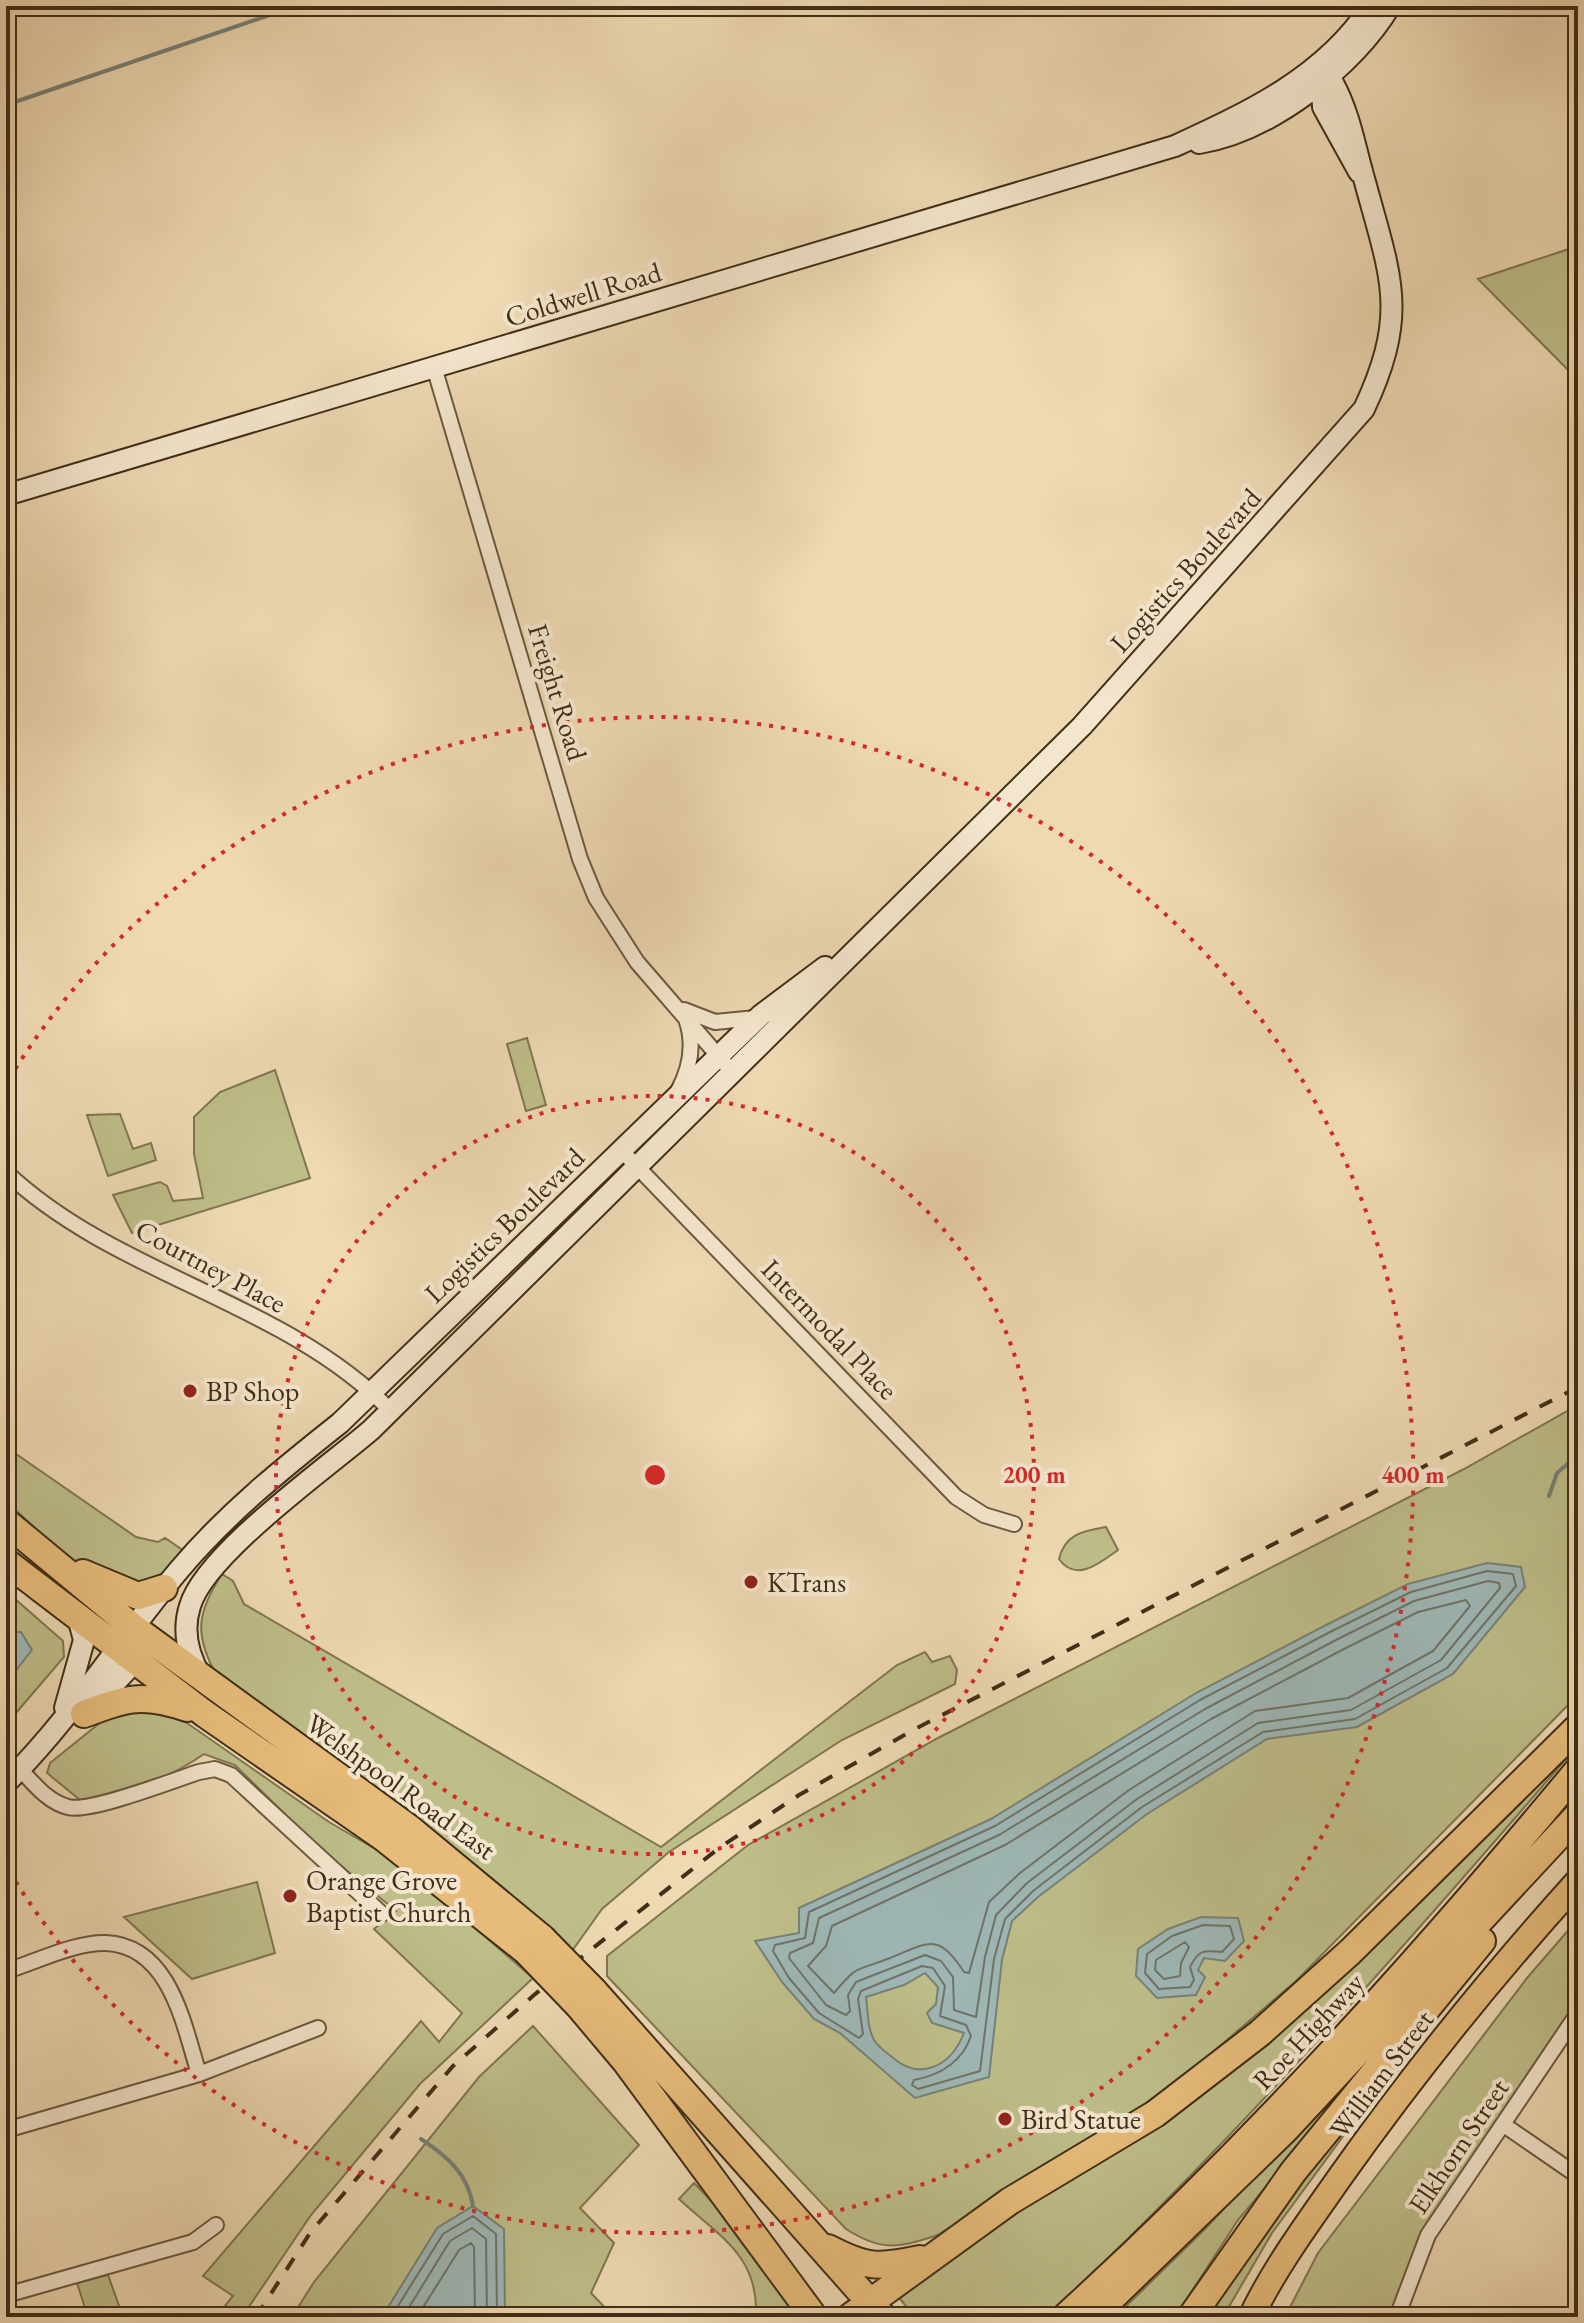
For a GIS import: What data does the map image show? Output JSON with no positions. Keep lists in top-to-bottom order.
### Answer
{
  "streets": {
    "highway": ["Welshpool Road East", "Roe Highway"],
    "main road": ["William Street"],
    "street": [
      "Coldwell Road",
      "Logistics Boulevard",
      "Freight Road",
      "Courtney Place",
      "Intermodal Place",
      "Elkhorn Street"
    ]
  },
  "crossings": [
    ["Coldwell Road", "Logistics Boulevard"],
    ["Coldwell Road", "Freight Road"],
    ["Logistics Boulevard", "Freight Road"],
    ["Logistics Boulevard", "Courtney Place"],
    ["Logistics Boulevard", "Intermodal Place"],
    ["Logistics Boulevard", "Welshpool Road East"]
  ],
  "places": [
    "BP Shop",
    "KTrans",
    "Orange Grove Baptist Church",
    "Bird Statue"
  ],
  "rings": ["200 m", "400 m"]
}
